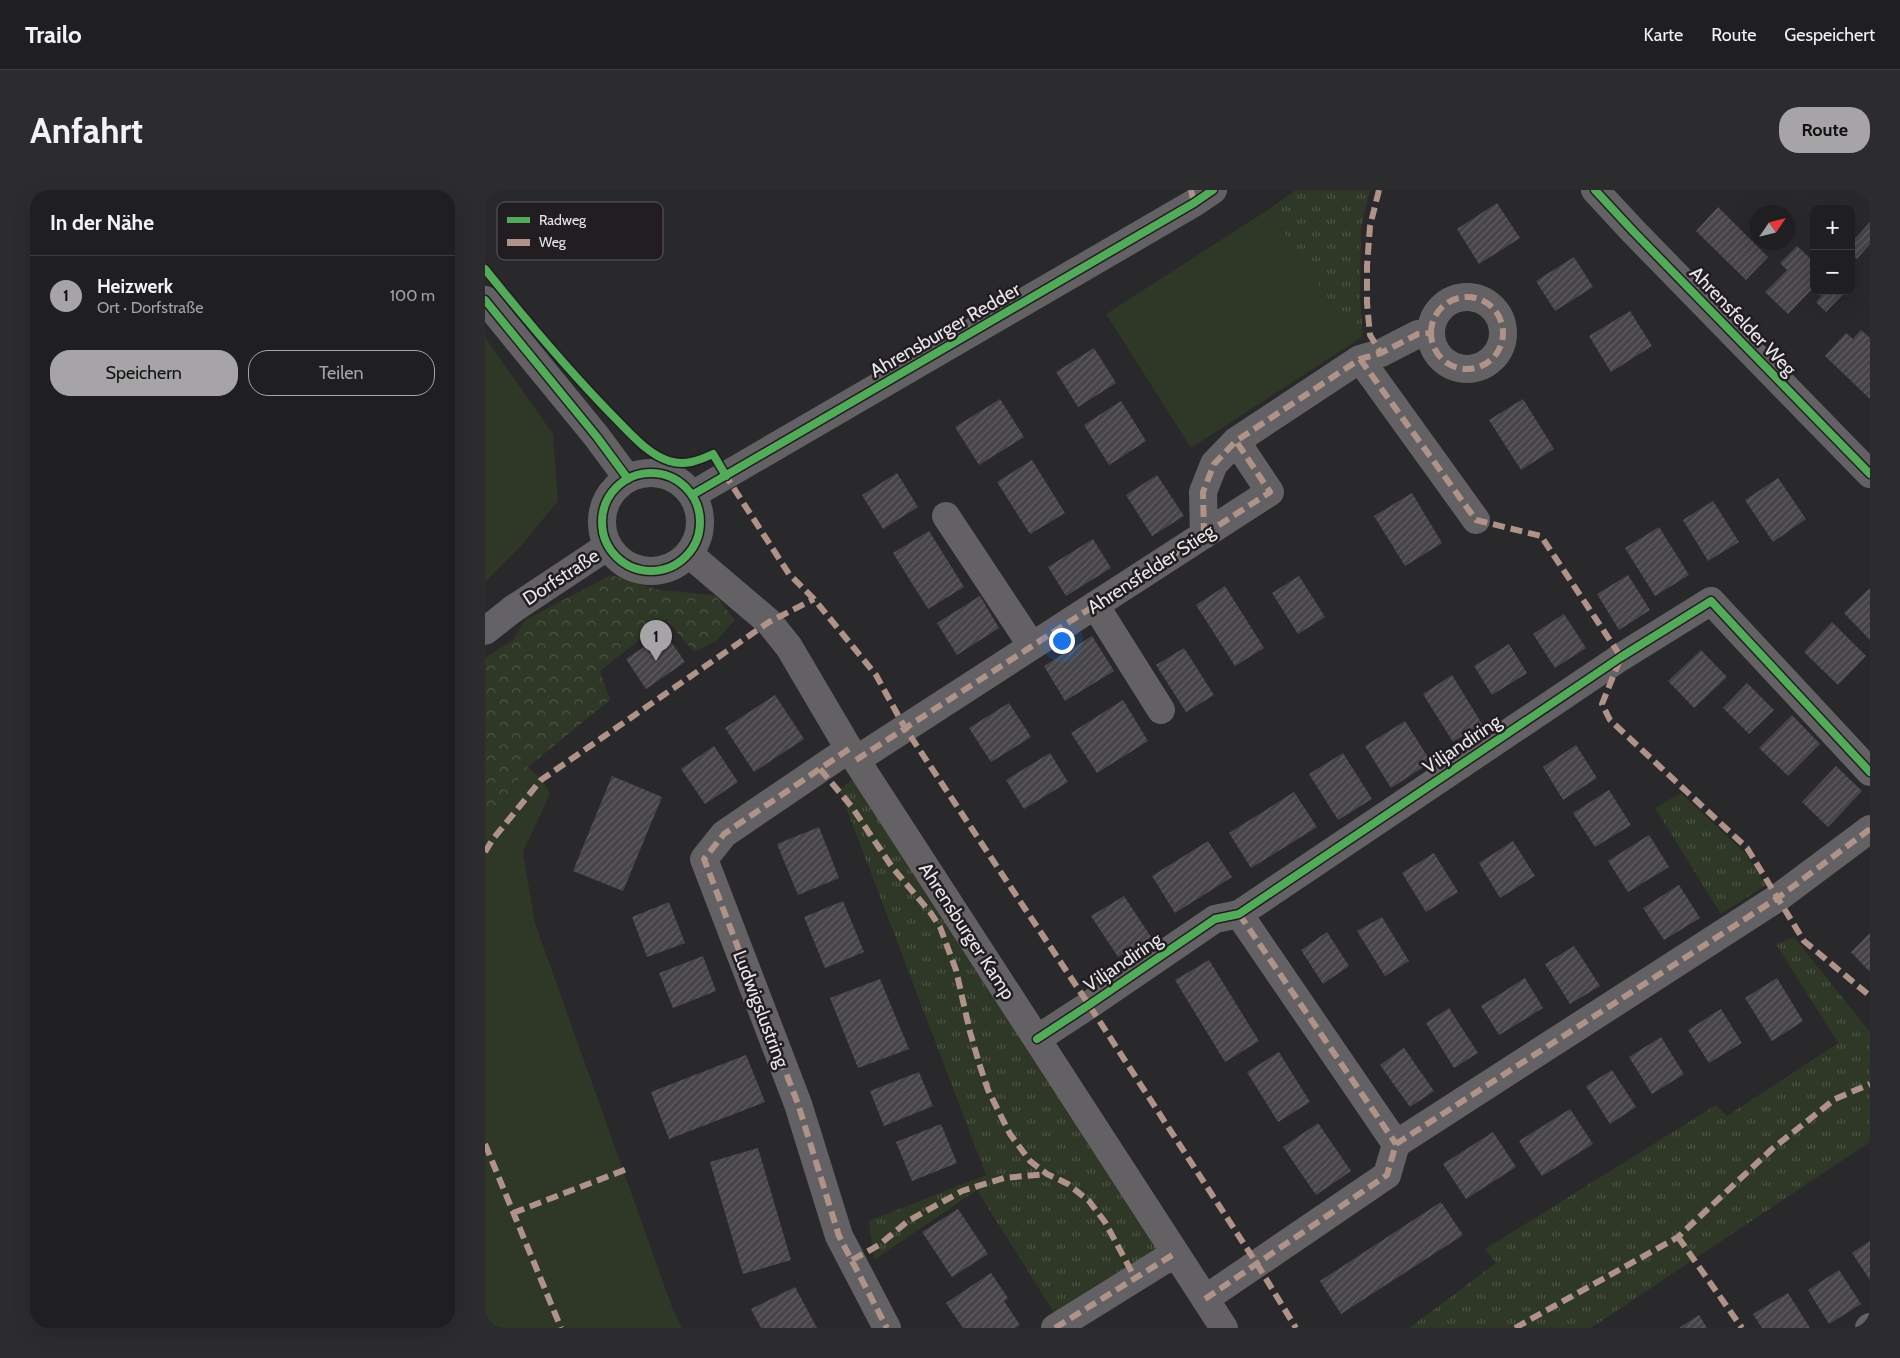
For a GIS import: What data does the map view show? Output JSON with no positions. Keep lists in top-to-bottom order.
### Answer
{
  "streets": {
    "street": [
      "Ahrensfelder Weg",
      "Ahrensburger Redder",
      "Ahrensfelder Stieg",
      "Dorfstraße",
      "Viljandiring",
      "Ahrensburger Kamp",
      "Ludwigslustring"
    ]
  },
  "crossings": [
    ["Ahrensburger Redder", "Dorfstraße"],
    ["Ahrensburger Redder", "Ahrensburger Kamp"],
    ["Ahrensfelder Stieg", "Ahrensburger Kamp"],
    ["Ahrensfelder Stieg", "Ludwigslustring"],
    ["Dorfstraße", "Ahrensburger Kamp"],
    ["Viljandiring", "Ahrensburger Kamp"],
    ["Ahrensburger Kamp", "Ludwigslustring"]
  ],
  "legend": ["Radweg", "Weg"],
  "north": "top right",
  "page": {
    "header": "Trailo",
    "nav": ["Karte", "Route", "Gespeichert"],
    "buttons": [
      "Route",
      ["Speichern", "Teilen"]
    ],
    "title": "Anfahrt",
    "heading": "In der Nähe",
    "map_buttons": ["+", "−"],
    "list": [
      {
        "mark": "1",
        "name": "Heizwerk",
        "note": "Ort · Dorfstraße",
        "value": "100 m"
      }
    ],
    "pins": "1"
  }
}
